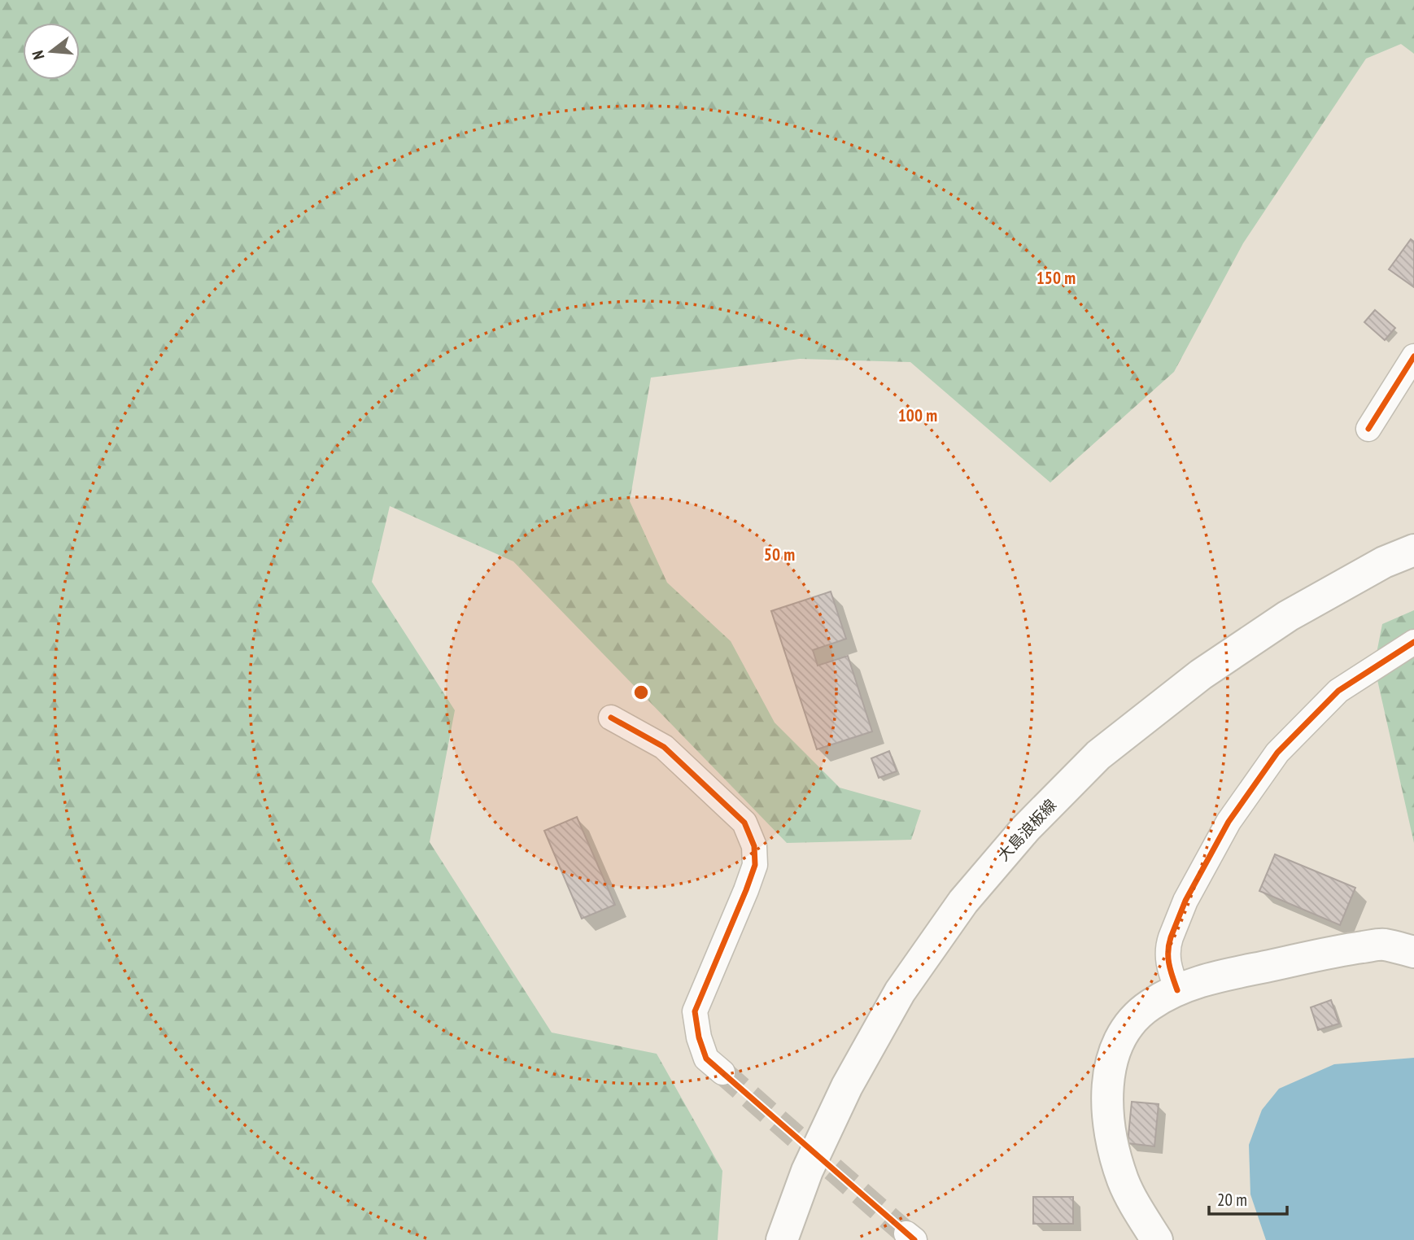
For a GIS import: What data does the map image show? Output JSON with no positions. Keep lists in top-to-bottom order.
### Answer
{
  "streets": {
    "main road": ["大島浪板線"]
  },
  "scale_bar": "20 m",
  "north": "left",
  "rings": ["150 m", "100 m", "50 m"]
}
